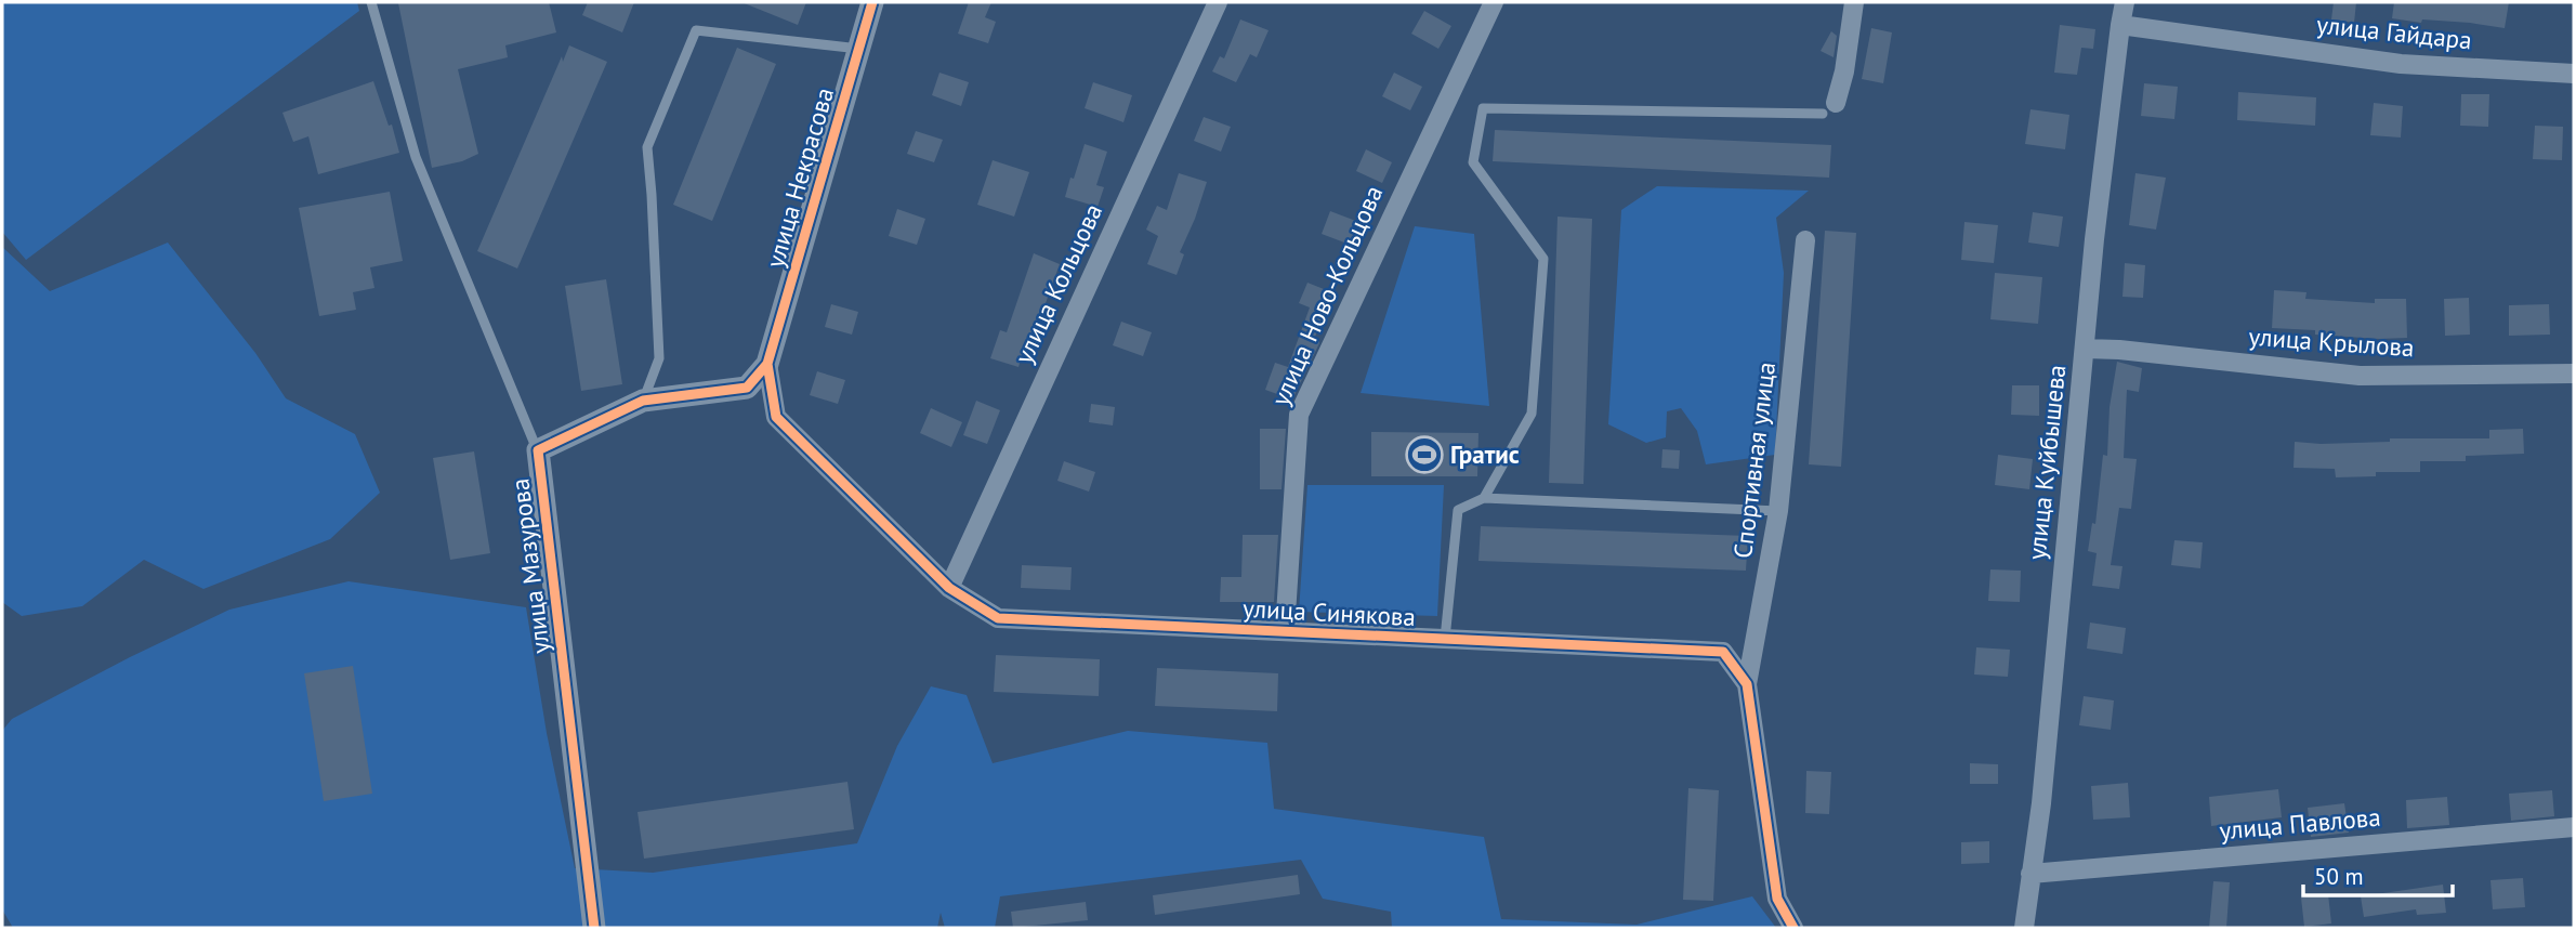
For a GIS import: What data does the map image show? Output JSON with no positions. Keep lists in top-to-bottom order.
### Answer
{
  "streets": {
    "street": [
      "улица Гайдара",
      "улица Некрасова",
      "улица Кольцова",
      "улица Ново-Кольцова",
      "улица Крылова",
      "Спортивная улица",
      "улица Куйбышева",
      "улица Мазурова",
      "улица Синякова",
      "улица Павлова"
    ]
  },
  "crossings": [
    ["улица Гайдара", "улица Куйбышева"],
    ["улица Некрасова", "улица Мазурова"],
    ["улица Некрасова", "улица Синякова"],
    ["улица Кольцова", "улица Синякова"],
    ["улица Ново-Кольцова", "улица Синякова"],
    ["улица Крылова", "улица Куйбышева"],
    ["Спортивная улица", "улица Синякова"],
    ["улица Куйбышева", "улица Павлова"],
    ["улица Мазурова", "улица Синякова"]
  ],
  "places": {
    "sports": ["Гратис"]
  },
  "scale_bar": "50 m"
}
